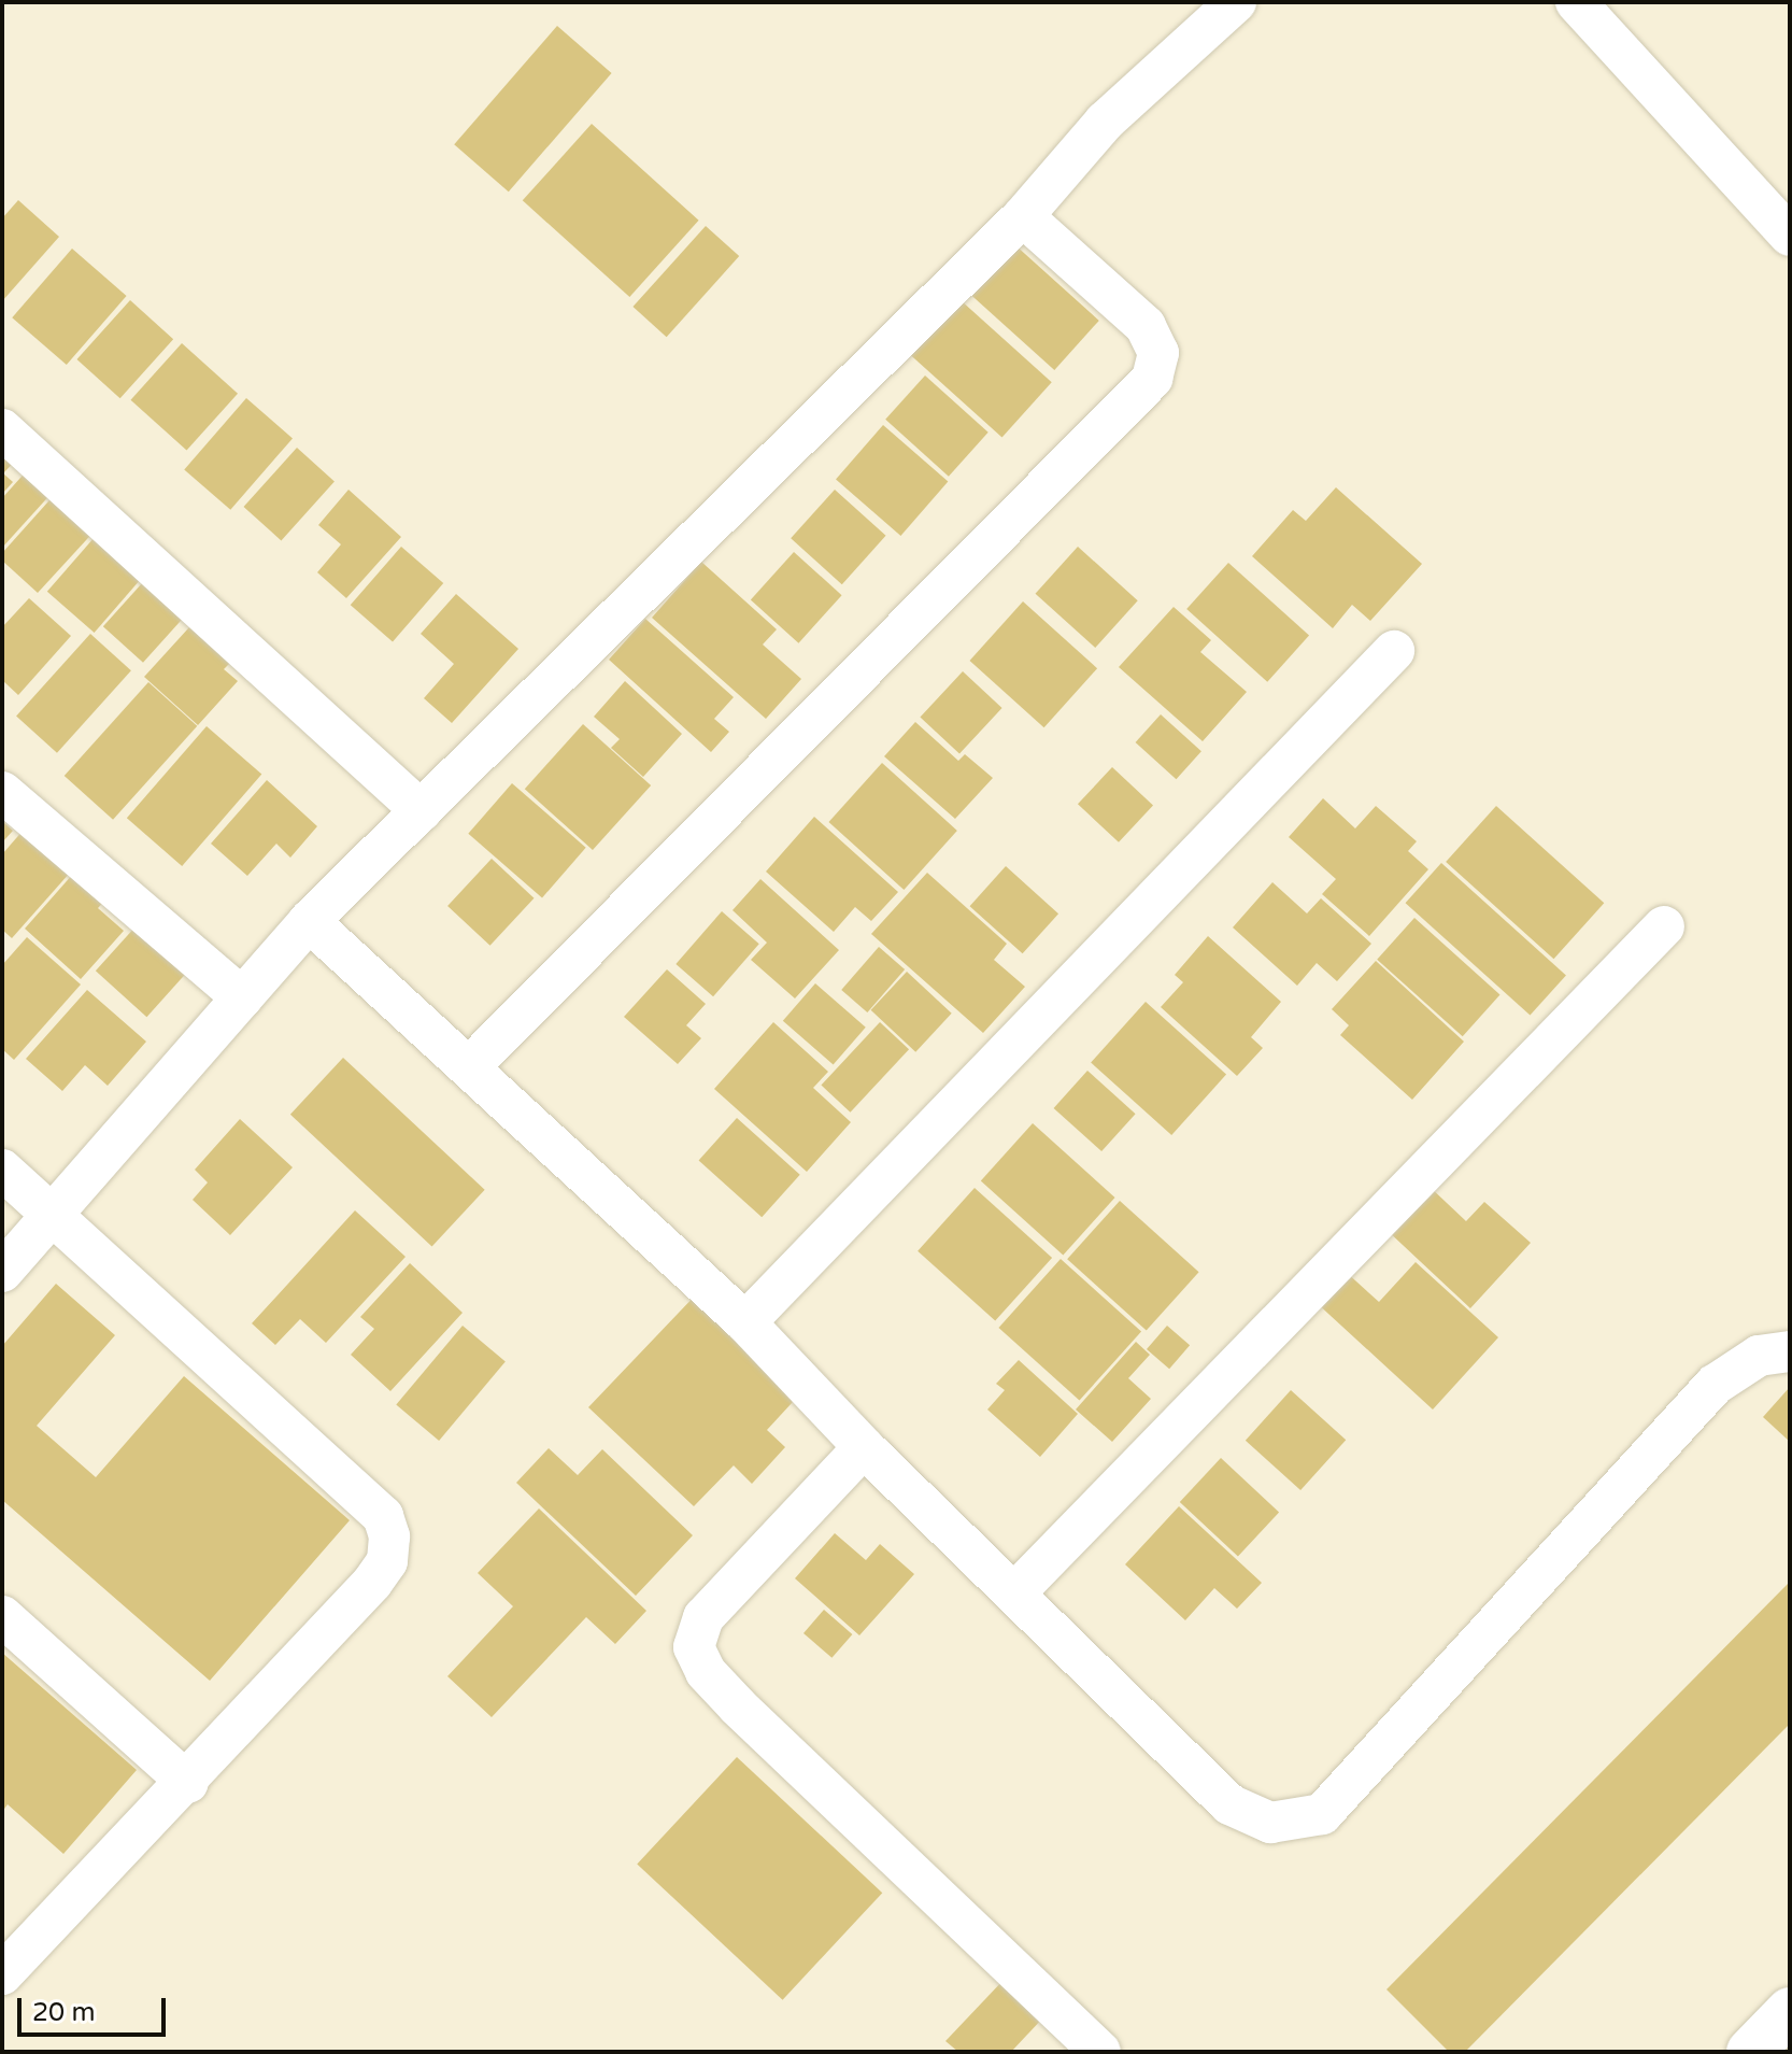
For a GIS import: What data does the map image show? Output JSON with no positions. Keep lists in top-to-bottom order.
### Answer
{
  "scale_bar": "20 m"
}
